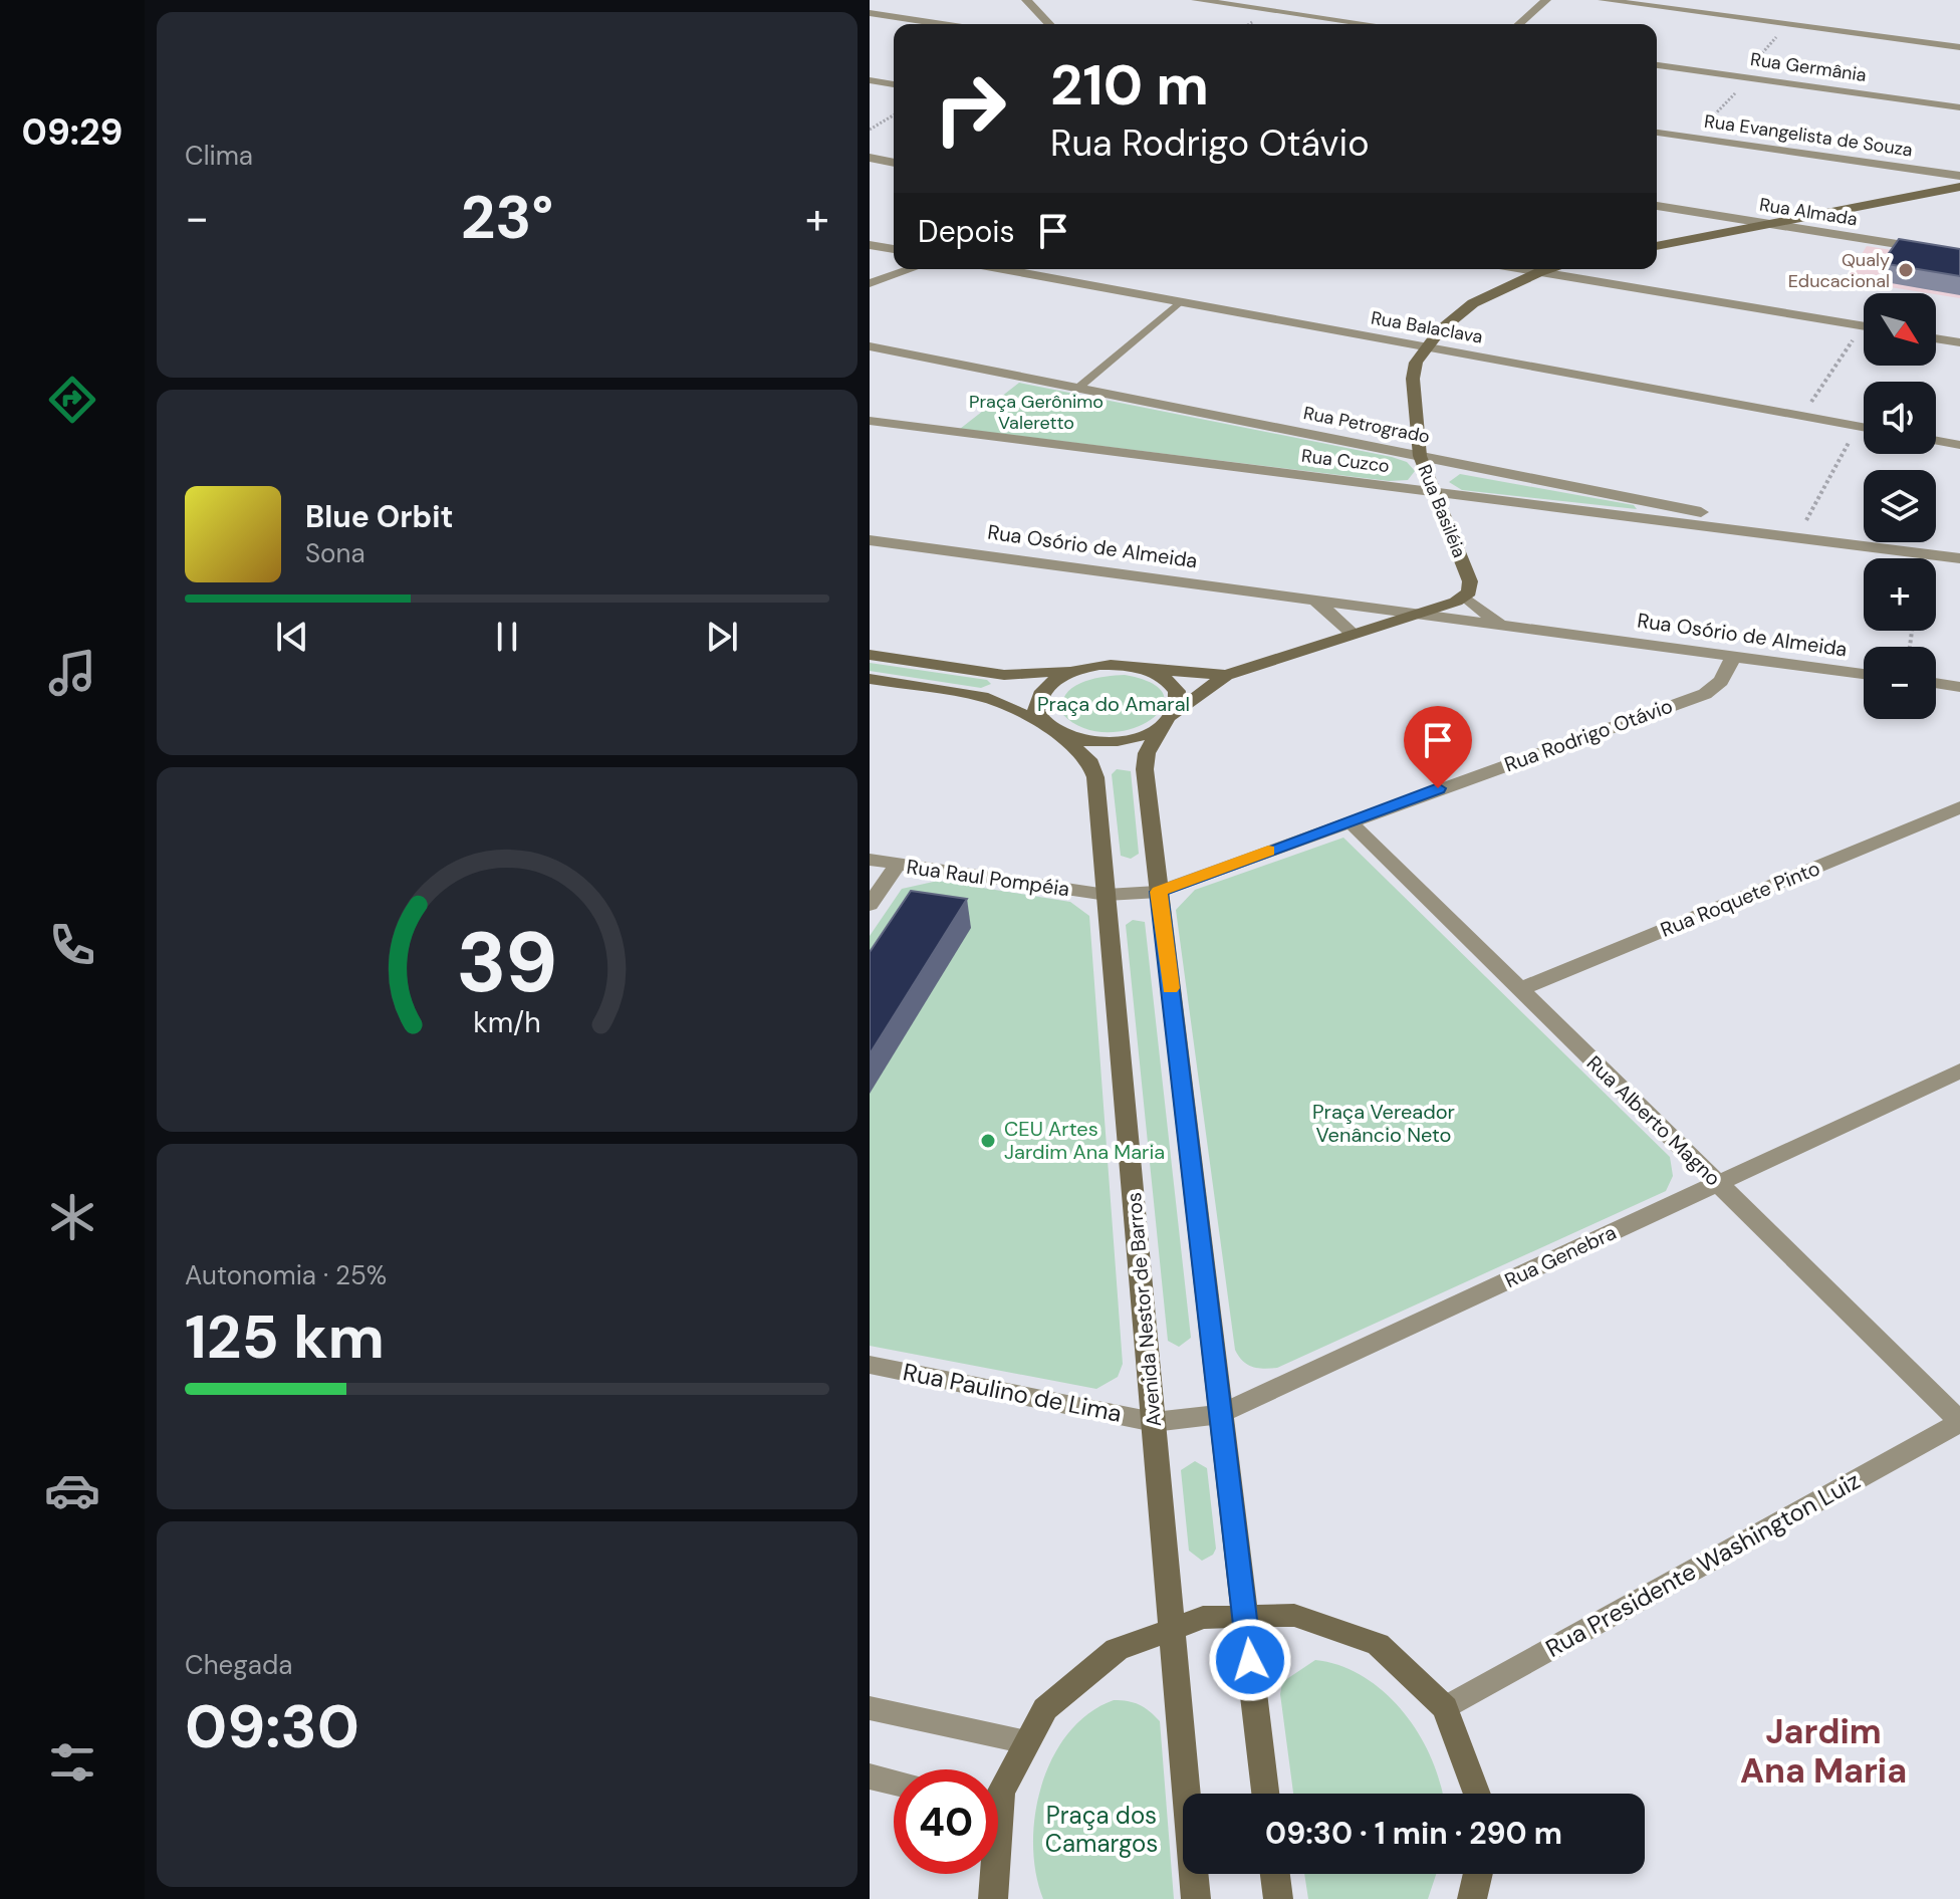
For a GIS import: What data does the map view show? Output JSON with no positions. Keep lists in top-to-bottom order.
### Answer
{
  "streets": {
    "street": [
      "Rua Germânia",
      "Rua Evangelista de Souza",
      "Rua Almada",
      "Rua Balaclava",
      "Rua Petrogrado",
      "Rua Cuzco",
      "Rua Basiléia",
      "Rua Osório de Almeida",
      "Rua Rodrigo Otávio",
      "Rua Raul Pompéia",
      "Rua Roquete Pinto",
      "Rua Alberto Magno",
      "Rua Genebra",
      "Avenida Nestor de Barros",
      "Rua Paulino de Lima",
      "Rua Presidente Washington Luiz"
    ]
  },
  "crossings": [
    ["Rua Balaclava", "Rua Basiléia"],
    ["Rua Petrogrado", "Rua Cuzco"],
    ["Rua Petrogrado", "Rua Basiléia"],
    ["Rua Cuzco", "Rua Basiléia"],
    ["Rua Basiléia", "Rua Osório de Almeida"],
    ["Rua Osório de Almeida", "Rua Rodrigo Otávio"],
    ["Rua Rodrigo Otávio", "Rua Raul Pompéia"],
    ["Rua Rodrigo Otávio", "Rua Alberto Magno"],
    ["Rua Rodrigo Otávio", "Avenida Nestor de Barros"],
    ["Rua Raul Pompéia", "Avenida Nestor de Barros"],
    ["Rua Roquete Pinto", "Rua Alberto Magno"],
    ["Rua Alberto Magno", "Rua Genebra"],
    ["Rua Alberto Magno", "Rua Presidente Washington Luiz"],
    ["Rua Genebra", "Avenida Nestor de Barros"],
    ["Rua Genebra", "Rua Paulino de Lima"],
    ["Avenida Nestor de Barros", "Rua Paulino de Lima"]
  ],
  "districts": ["Jardim Ana Maria"],
  "parks": [
    "Praça Gerônimo Valeretto",
    "Praça do Amaral",
    "Praça Vereador Venâncio Neto",
    "Praça dos Camargos"
  ],
  "places": ["Qualy Educacional", "CEU Artes Jardim Ana Maria"],
  "north": "bottom right",
  "page": {
    "tabs": "09:29",
    "tile": [
      "Clima",
      ["Autonomia · 25%", "125 km"],
      ["Chegada", "09:30"]
    ],
    "turn": ["210 m", "Rua Rodrigo Otávio"],
    "heat": ["−", "23°", "+"],
    "then": "Depois",
    "map_buttons": ["+", "−"],
    "song": ["Blue Orbit", "Sona"],
    "limit": "40",
    "trip": "09:30 · 1 min · 290 m",
    "gauge": ["39", "km/h"]
  }
}
